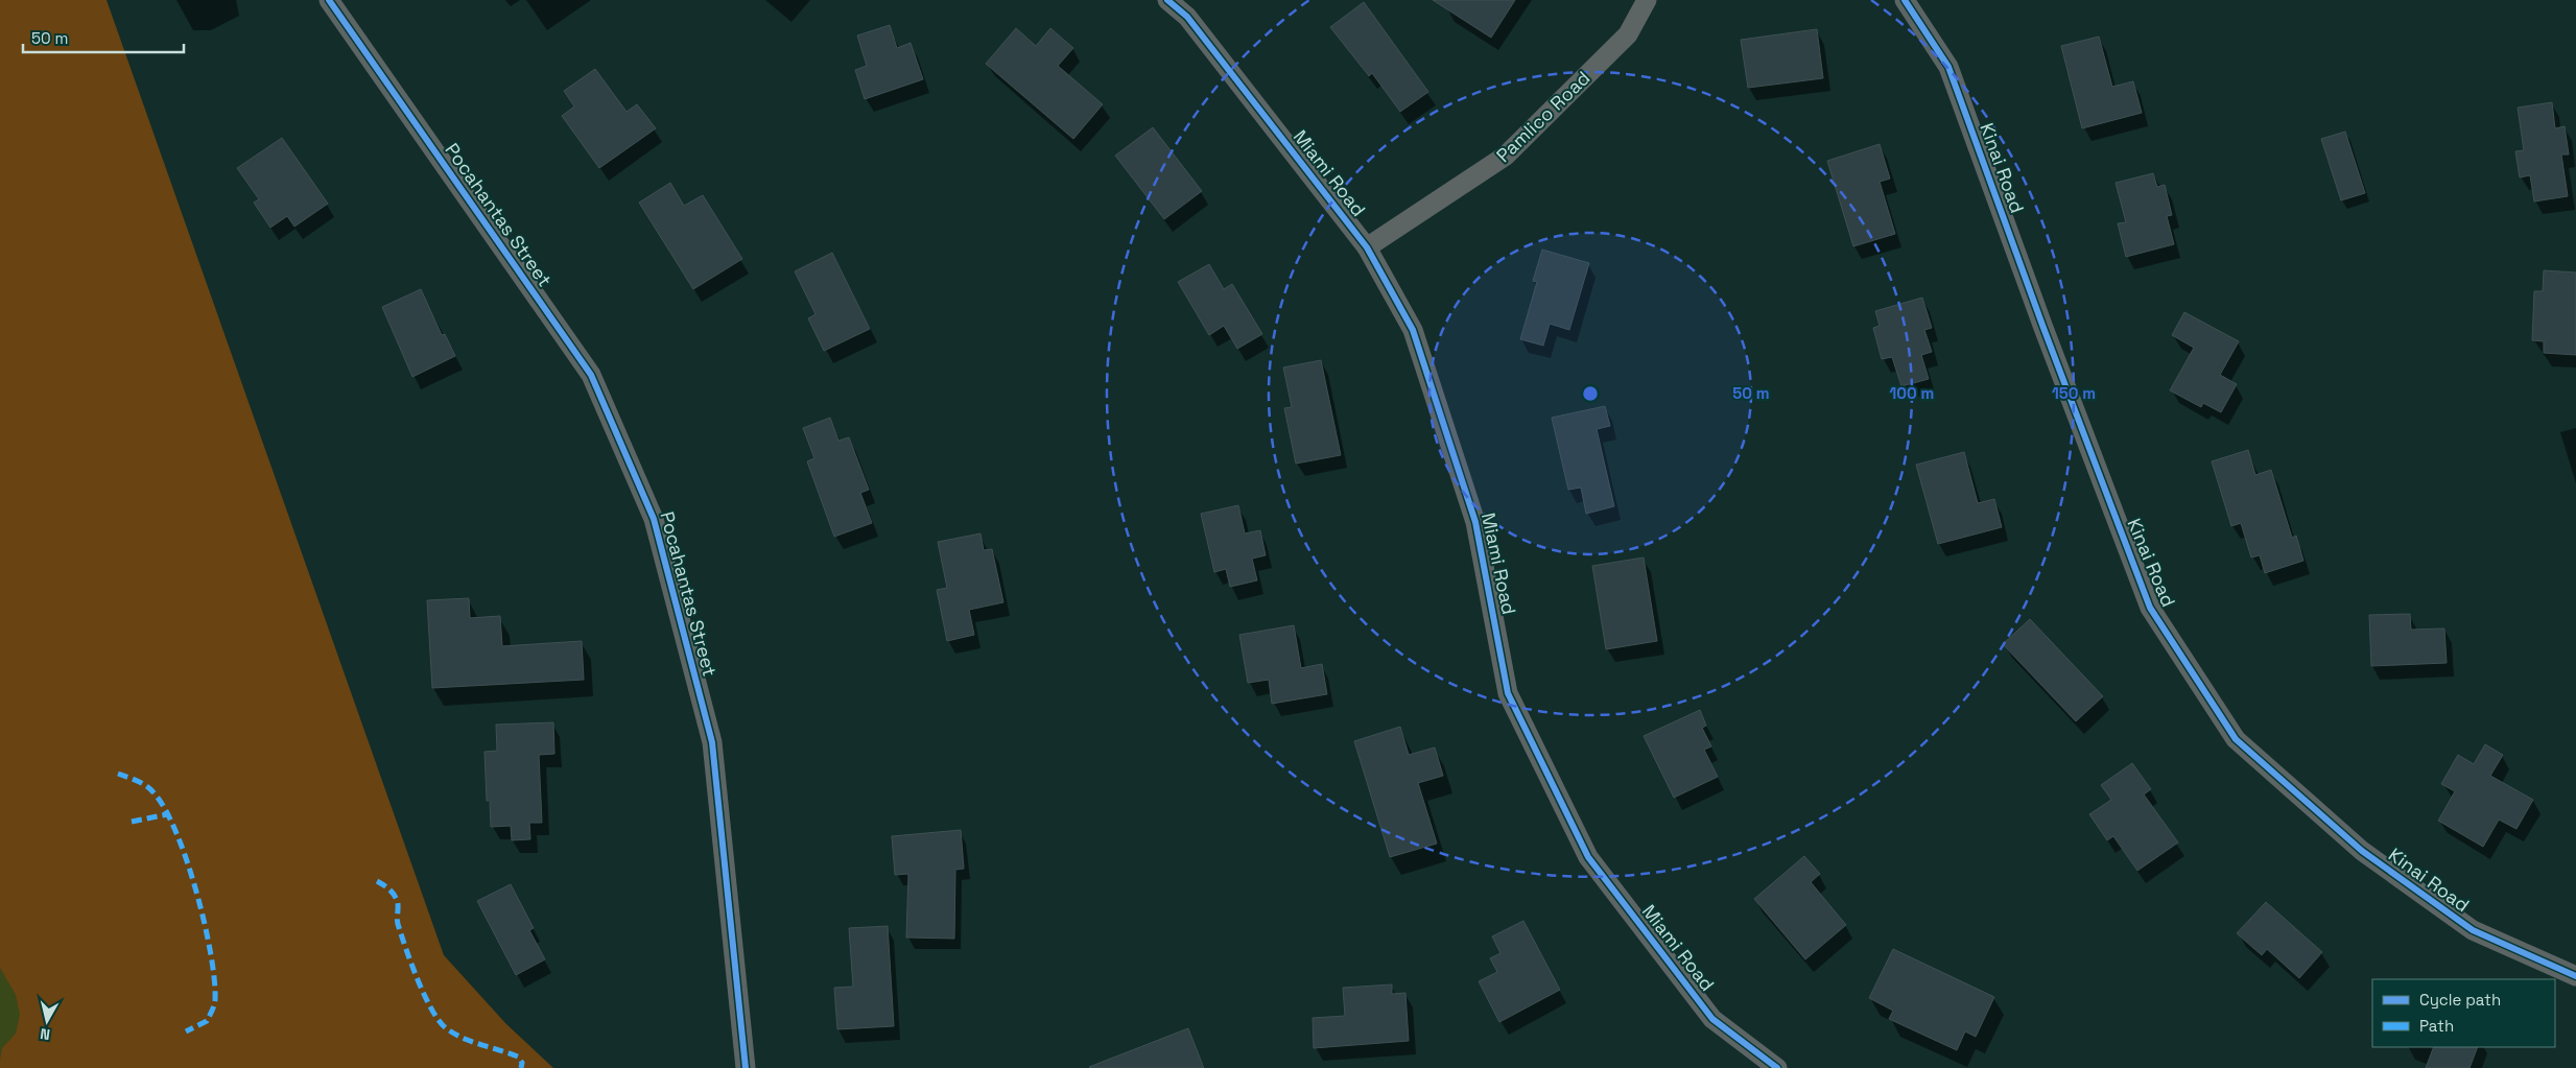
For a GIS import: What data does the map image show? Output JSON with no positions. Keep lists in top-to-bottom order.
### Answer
{
  "streets": {
    "street": [
      "Pamlico Road",
      "Kinai Road",
      "Miami Road",
      "Pocahantas Street"
    ]
  },
  "crossings": [
    ["Pamlico Road", "Miami Road"]
  ],
  "legend": ["Cycle path", "Path"],
  "scale_bar": "50 m",
  "north": "bottom",
  "rings": ["50 m", "100 m", "150 m"]
}
